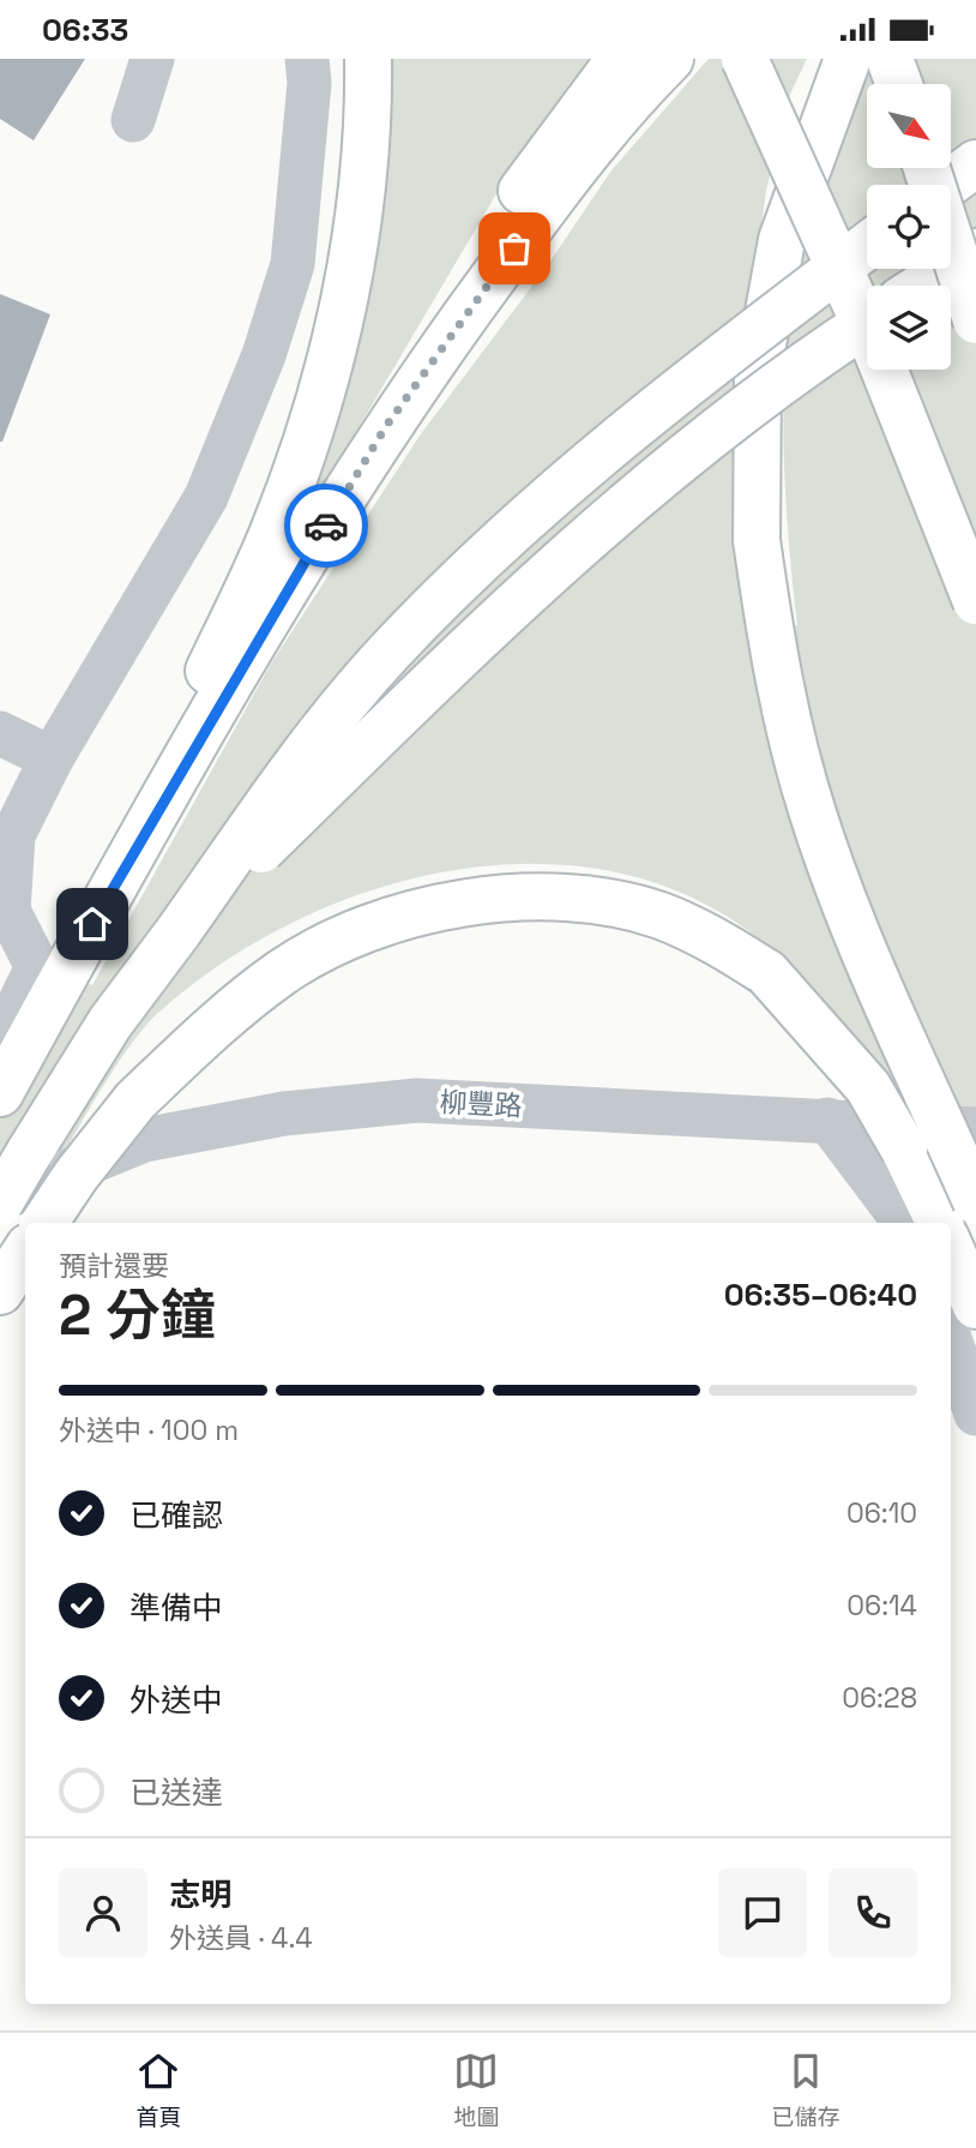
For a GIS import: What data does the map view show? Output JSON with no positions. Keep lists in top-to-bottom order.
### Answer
{
  "streets": {
    "street": ["柳豐路"]
  },
  "north": "bottom right",
  "page": {
    "status": "06:33",
    "heading": ["2 分鐘", "預計還要", "06:35–06:40"],
    "panel": ["志明", "外送員 · 4.4"],
    "bar": "外送中 · 100 m",
    "list": [
      ["已確認", "06:10"],
      ["準備中", "06:14"],
      ["外送中", "06:28"],
      "已送達"
    ],
    "tabs": ["首頁", "地圖", "已儲存"]
  }
}
